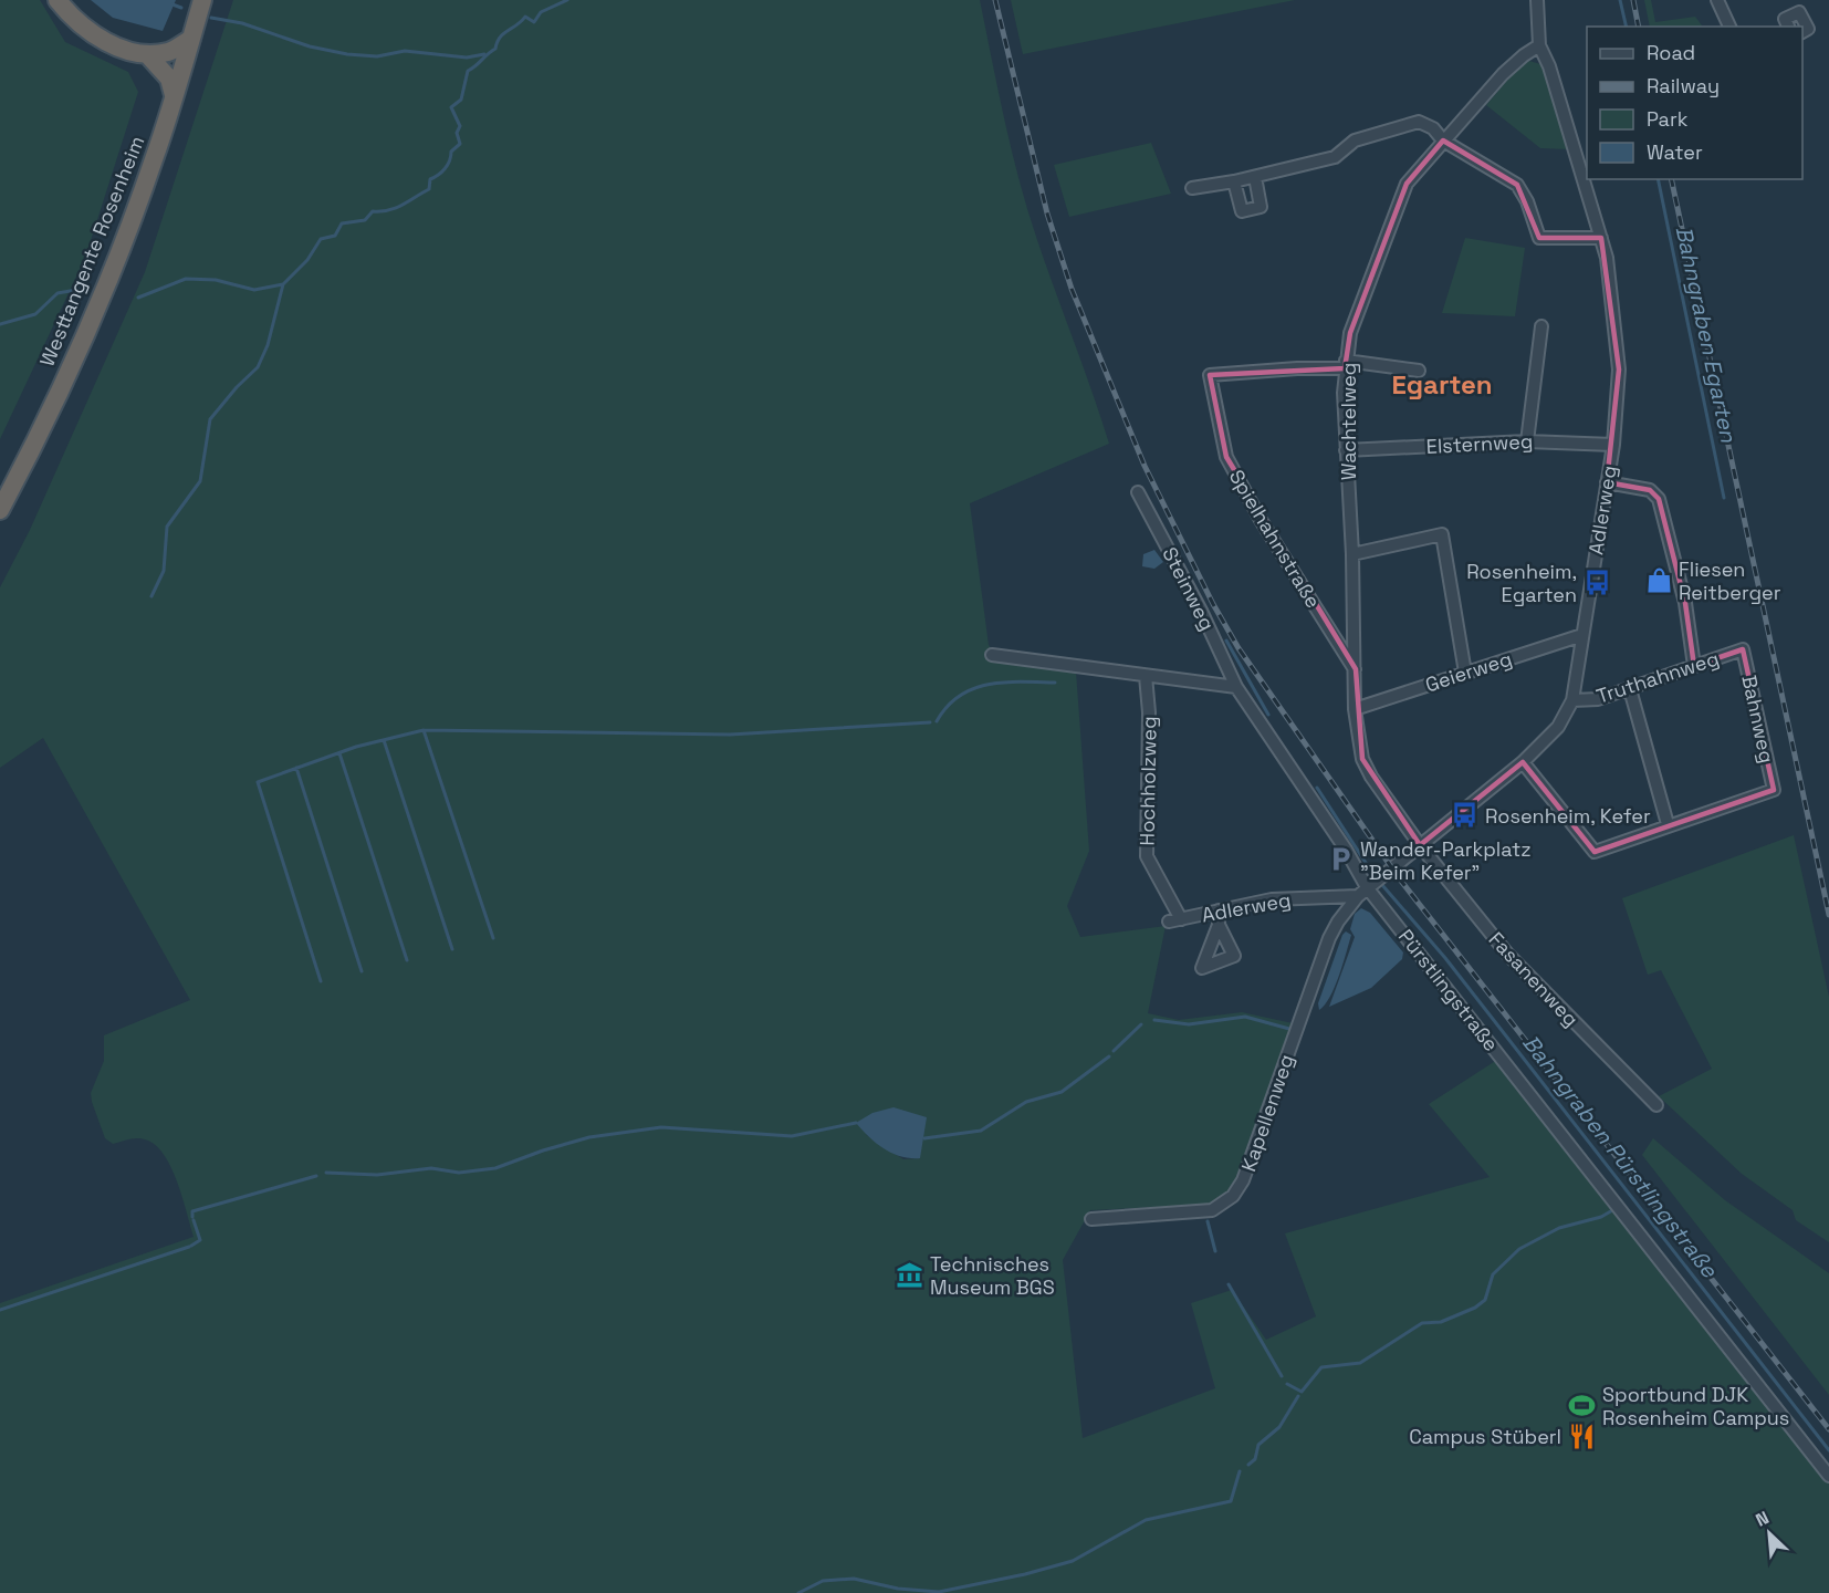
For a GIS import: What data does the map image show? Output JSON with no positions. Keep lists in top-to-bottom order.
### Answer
{
  "streets": {
    "highway": ["Westtangente Rosenheim"],
    "street": [
      "Wachtelweg",
      "Elsternweg",
      "Adlerweg",
      "Spielhahnstraße",
      "Steinweg",
      "Geierweg",
      "Truthahnweg",
      "Bahnweg",
      "Hochholzweg",
      "Fasanenweg",
      "Pürstlingstraße",
      "Kapellenweg"
    ]
  },
  "crossings": [
    ["Wachtelweg", "Elsternweg"],
    ["Wachtelweg", "Adlerweg"],
    ["Wachtelweg", "Spielhahnstraße"],
    ["Wachtelweg", "Geierweg"],
    ["Wachtelweg", "Fasanenweg"],
    ["Elsternweg", "Adlerweg"],
    ["Adlerweg", "Geierweg"],
    ["Adlerweg", "Truthahnweg"],
    ["Adlerweg", "Hochholzweg"],
    ["Adlerweg", "Fasanenweg"],
    ["Adlerweg", "Pürstlingstraße"],
    ["Adlerweg", "Kapellenweg"],
    ["Steinweg", "Pürstlingstraße"],
    ["Truthahnweg", "Bahnweg"]
  ],
  "districts": ["Egarten"],
  "water": ["Bahngraben Egarten", "Bahngraben Pürstlingstraße"],
  "places": {
    "shop": ["Fliesen Reitberger"],
    "bus stop": ["Rosenheim, Egarten", "Rosenheim, Kefer"],
    "parking": ["Wander-Parkplatz \"Beim Kefer\""],
    "museum": ["Technisches Museum BGS"],
    "sports": ["Sportbund DJK Rosenheim Campus"],
    "restaurant": ["Campus Stüberl"]
  },
  "legend": [
    "Road",
    "Railway",
    "Park",
    "Water"
  ],
  "north": "top left"
}
